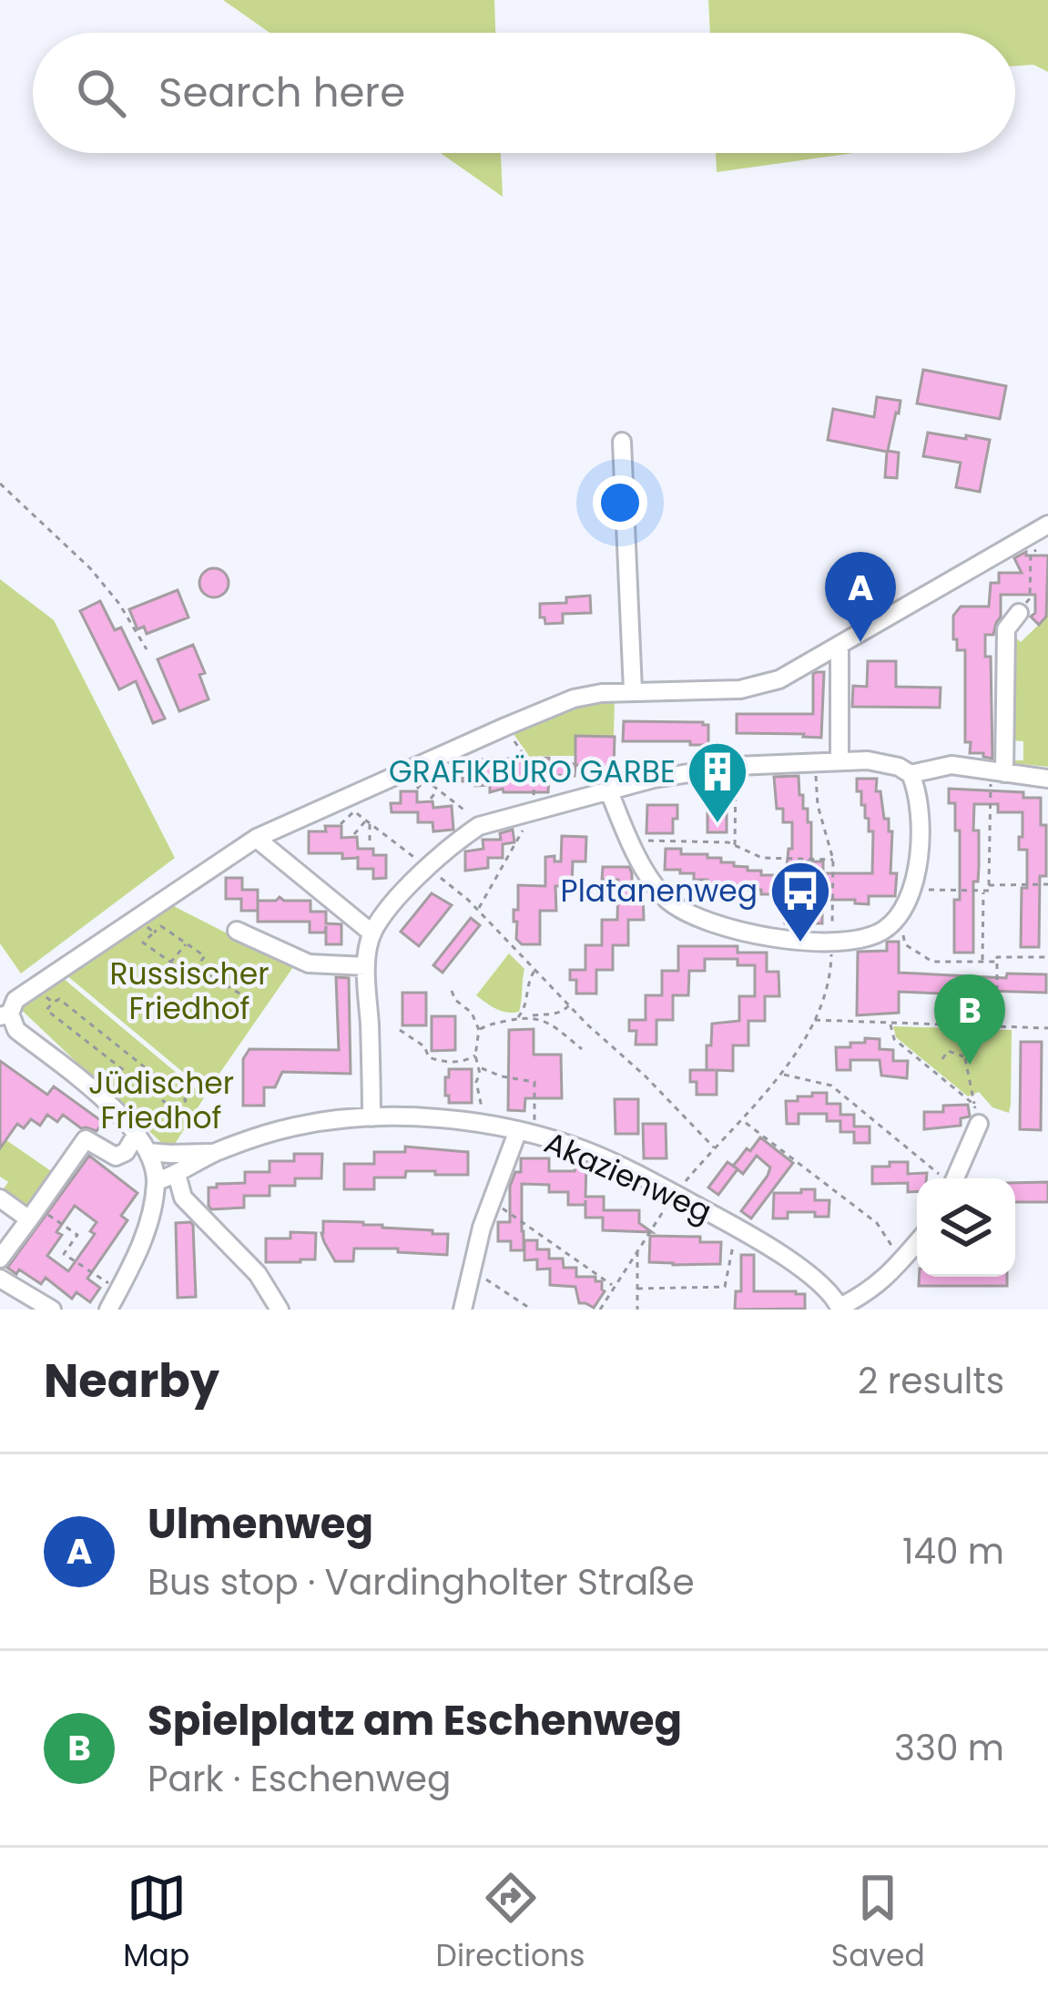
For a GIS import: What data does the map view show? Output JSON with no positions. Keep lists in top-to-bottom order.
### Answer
{
  "streets": {
    "street": ["Akazienweg"]
  },
  "parks": ["Russischer Friedhof", "Jüdischer Friedhof"],
  "places": {
    "building": ["GRAFIKBÜRO GARBE"],
    "bus stop": ["Platanenweg"]
  },
  "page": {
    "search": "Search here",
    "pins": ["A", "B"],
    "heading": ["Nearby", "2 results"],
    "list": [
      {
        "mark": "A",
        "name": "Ulmenweg",
        "note": "Bus stop · Vardingholter Straße",
        "value": "140 m"
      },
      {
        "mark": "B",
        "name": "Spielplatz am Eschenweg",
        "note": "Park · Eschenweg",
        "value": "330 m"
      }
    ],
    "nav": ["Map", "Directions", "Saved"]
  }
}
